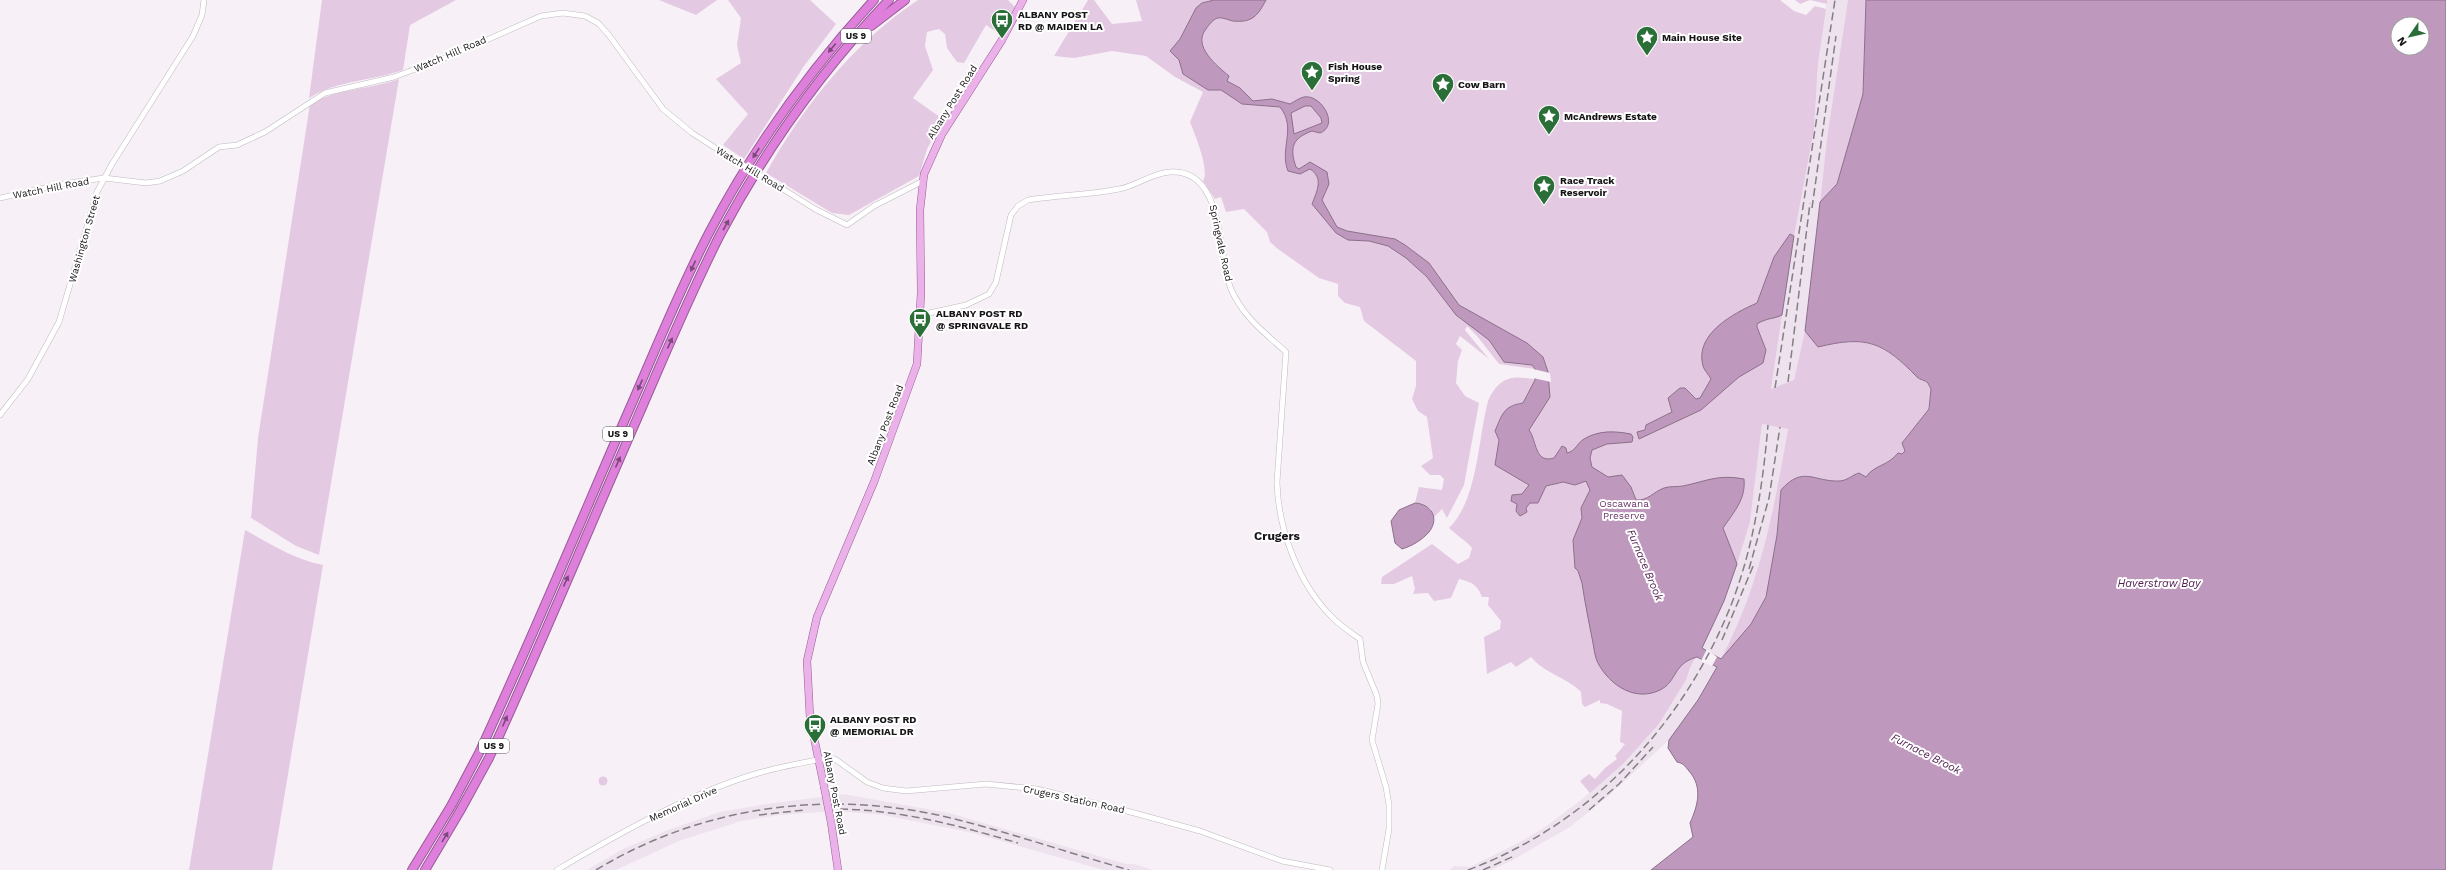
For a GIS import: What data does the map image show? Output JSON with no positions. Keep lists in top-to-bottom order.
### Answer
{
  "streets": {
    "highway": ["US 9"],
    "main road": ["Albany Post Road"],
    "street": [
      "Watch Hill Road",
      "Washington Street",
      "Springvale Road",
      "Crugers Station Road",
      "Memorial Drive"
    ]
  },
  "crossings": [
    ["Watch Hill Road", "Albany Post Road"],
    ["Watch Hill Road", "Washington Street"],
    ["Albany Post Road", "Springvale Road"],
    ["Albany Post Road", "Crugers Station Road"],
    ["Albany Post Road", "Memorial Drive"],
    ["Crugers Station Road", "Memorial Drive"]
  ],
  "districts": ["Crugers"],
  "water": ["Furnace Brook", "Haverstraw Bay"],
  "parks": ["Oscawana Preserve"],
  "places": {
    "bus stop": ["ALBANY POST RD @ MAIDEN LA", "ALBANY POST RD @ SPRINGVALE RD", "ALBANY POST RD @ MEMORIAL DR"],
    "place": [
      "Main House Site",
      "Fish House Spring",
      "Cow Barn",
      "McAndrews Estate",
      "Race Track Reservoir"
    ]
  },
  "north": "bottom left"
}
